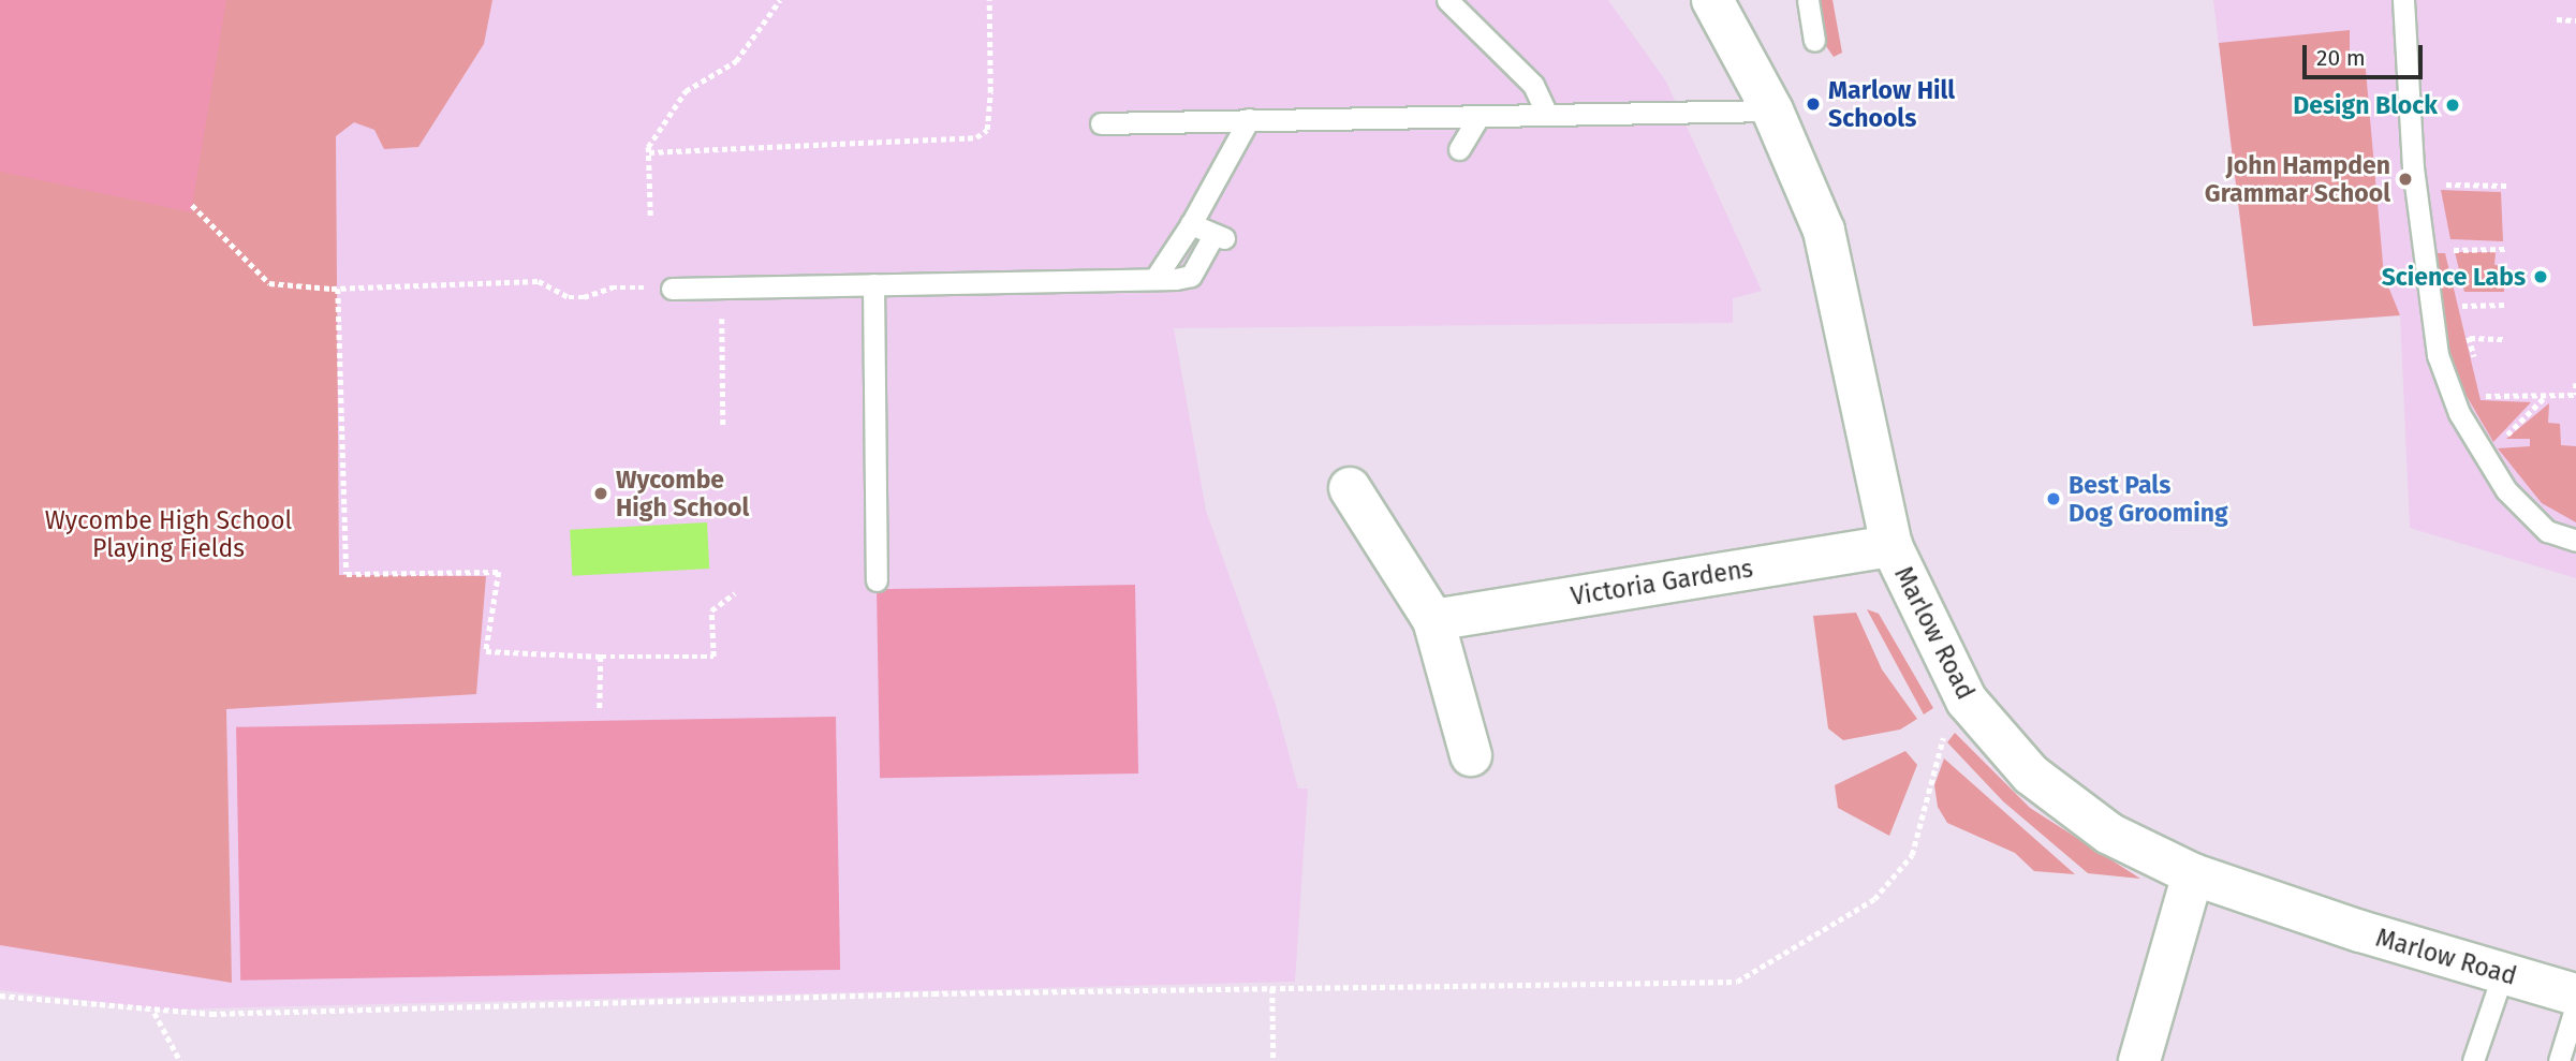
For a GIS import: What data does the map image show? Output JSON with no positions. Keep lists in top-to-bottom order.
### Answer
{
  "streets": {
    "street": ["Victoria Gardens", "Marlow Road"]
  },
  "crossings": [
    ["Victoria Gardens", "Marlow Road"]
  ],
  "parks": ["Wycombe High School Playing Fields"],
  "places": [
    "Marlow Hill Schools",
    "Design Block",
    "John Hampden Grammar School",
    "Science Labs",
    "Wycombe High School",
    "Best Pals Dog Grooming"
  ],
  "scale_bar": "20 m"
}
